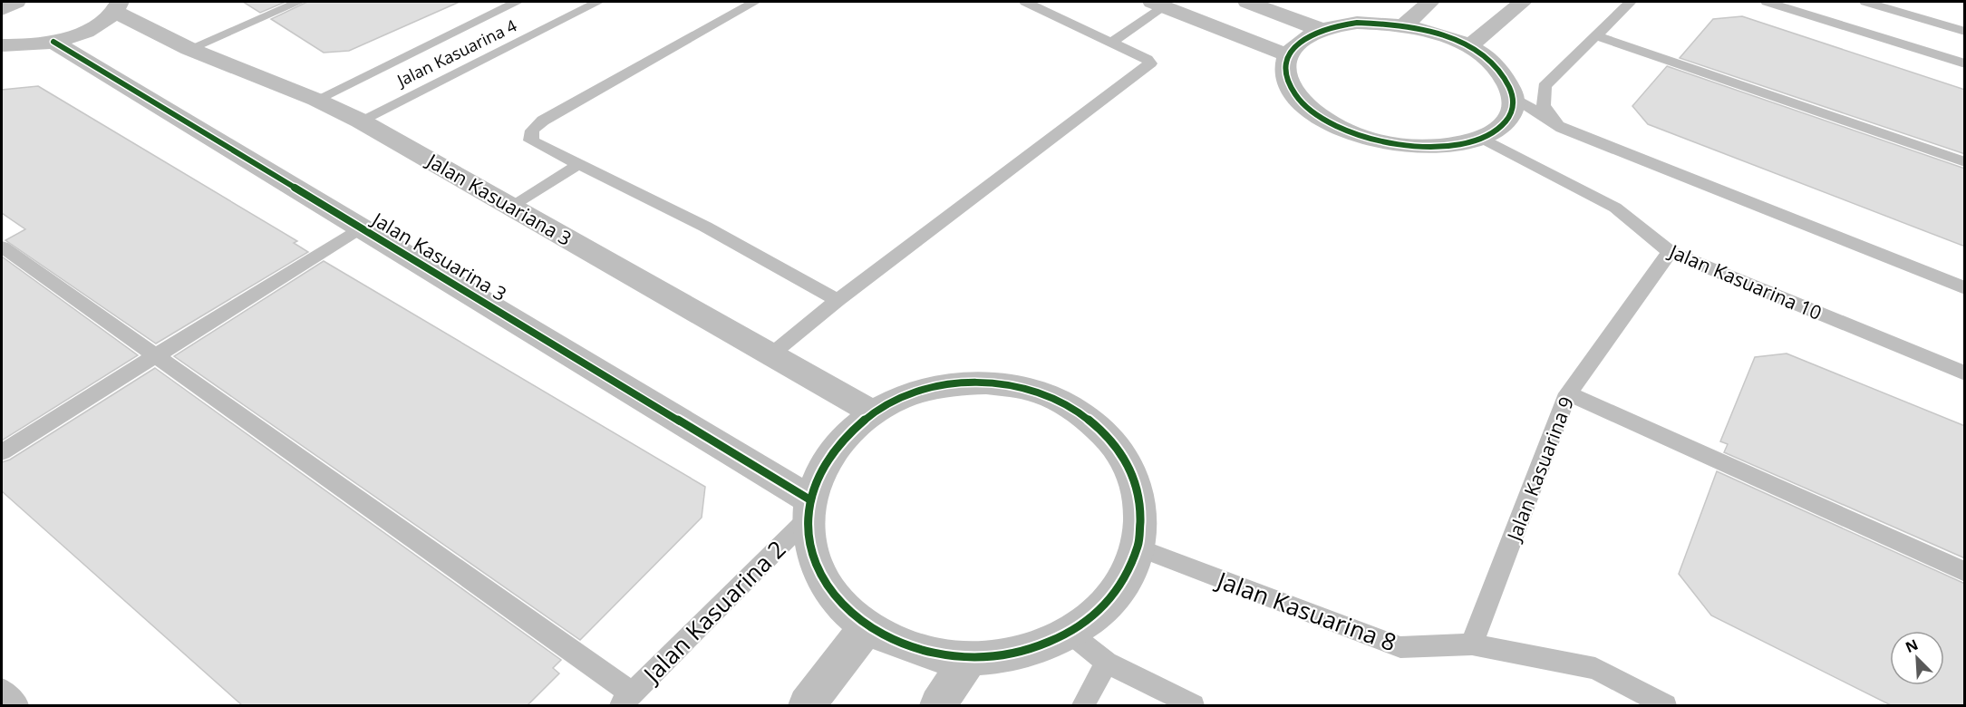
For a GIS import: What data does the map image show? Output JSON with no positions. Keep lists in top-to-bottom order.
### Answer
{
  "streets": {
    "street": ["Jalan Kasuariana 3", "Jalan Kasuarina 3"],
    "lane": [
      "Jalan Kasuarina 4",
      "Jalan Kasuarina 10",
      "Jalan Kasuarina 9",
      "Jalan Kasuarina 2",
      "Jalan Kasuarina 8"
    ]
  },
  "crossings": [
    ["Jalan Kasuarina 4", "Jalan Kasuariana 3"],
    ["Jalan Kasuarina 3", "Jalan Kasuarina 2"],
    ["Jalan Kasuarina 10", "Jalan Kasuarina 9"],
    ["Jalan Kasuarina 9", "Jalan Kasuarina 8"]
  ],
  "north": "top left"
}
